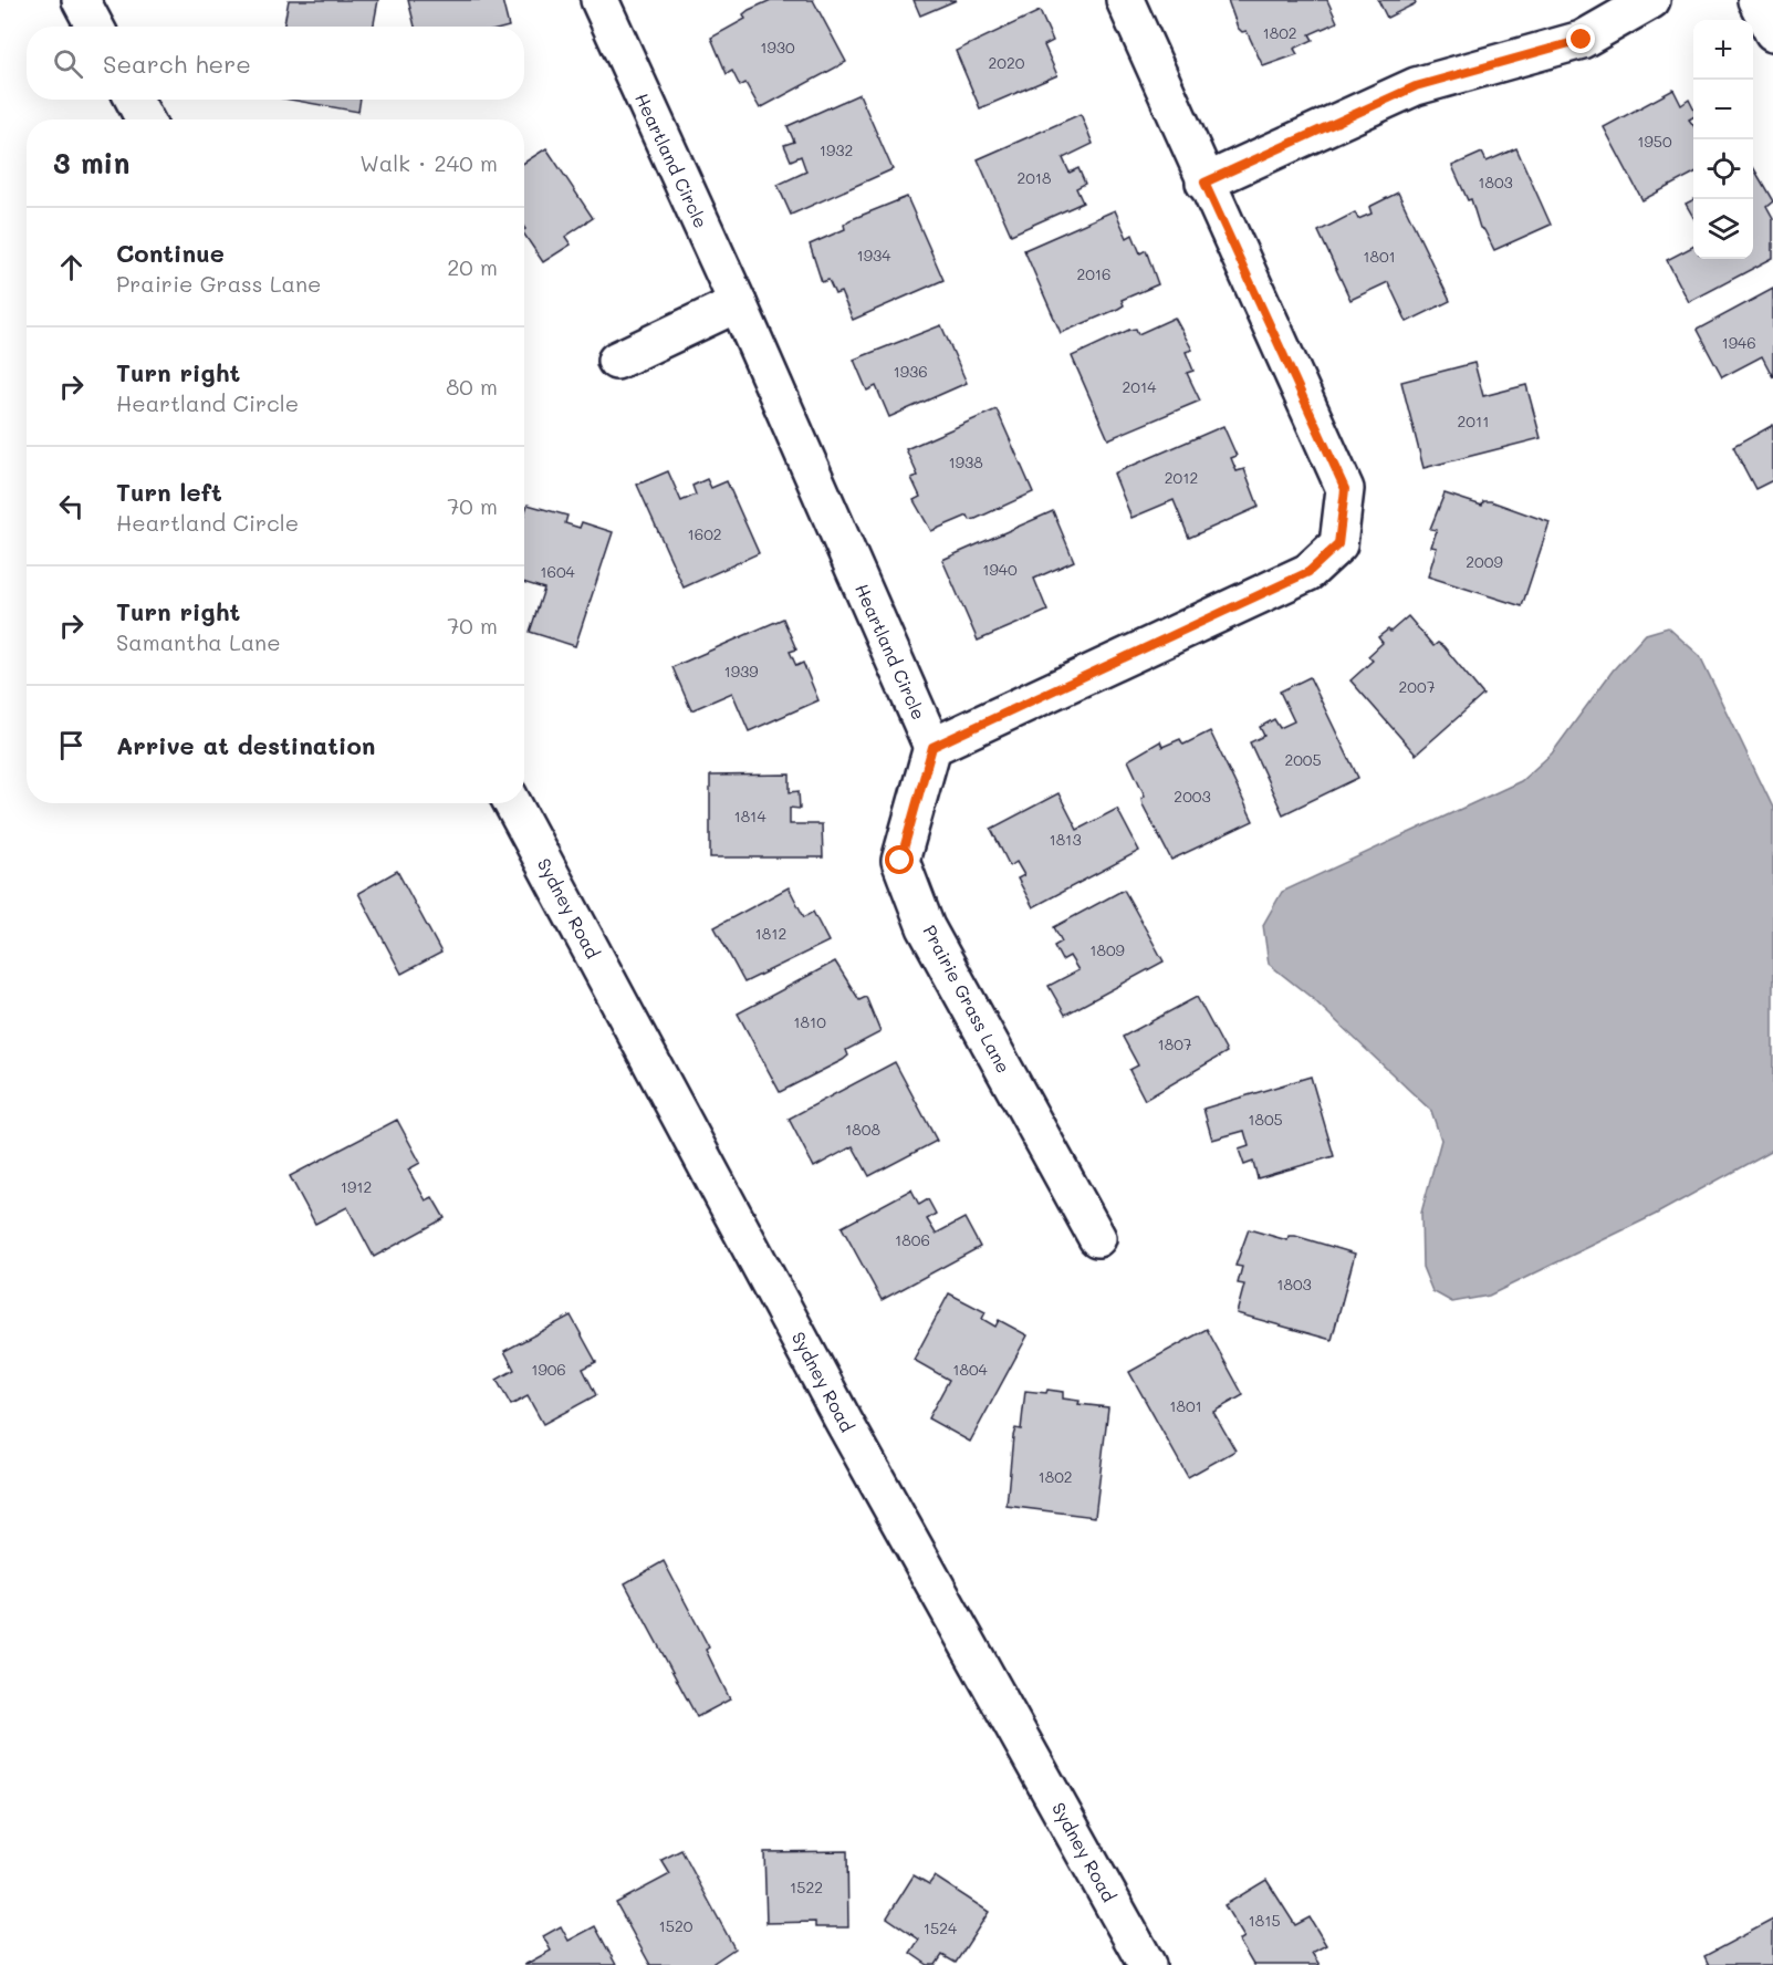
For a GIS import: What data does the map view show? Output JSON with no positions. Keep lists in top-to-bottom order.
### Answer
{
  "streets": {
    "street": ["Heartland Circle", "Sydney Road", "Prairie Grass Lane"]
  },
  "crossings": [
    ["Heartland Circle", "Prairie Grass Lane"]
  ],
  "house_numbers": [
    "1802",
    "1930",
    "2020",
    "1950",
    "1932",
    "2018",
    "1803",
    "1934",
    "1801",
    "2016",
    "1946",
    "1936",
    "2014",
    "2011",
    "1938",
    "2012",
    "1602",
    "2009",
    "1940",
    "1604",
    "1939",
    "2007",
    "2005",
    "2003",
    "1814",
    "1813",
    "1812",
    "1809",
    "1810",
    "1807",
    "1805",
    "1808",
    "1912",
    "1806",
    "1803",
    "1906",
    "1804",
    "1801",
    "1802",
    "1522",
    "1815",
    "1520",
    "1524"
  ],
  "page": {
    "map_buttons": ["+", "−"],
    "search": "Search here",
    "heading": ["3 min", "Walk · 240 m"],
    "list": [
      ["Continue", "Prairie Grass Lane", "20 m"],
      ["Turn right", "Heartland Circle", "80 m"],
      ["Turn left", "Heartland Circle", "70 m"],
      ["Turn right", "Samantha Lane", "70 m"],
      "Arrive at destination"
    ]
  }
}
